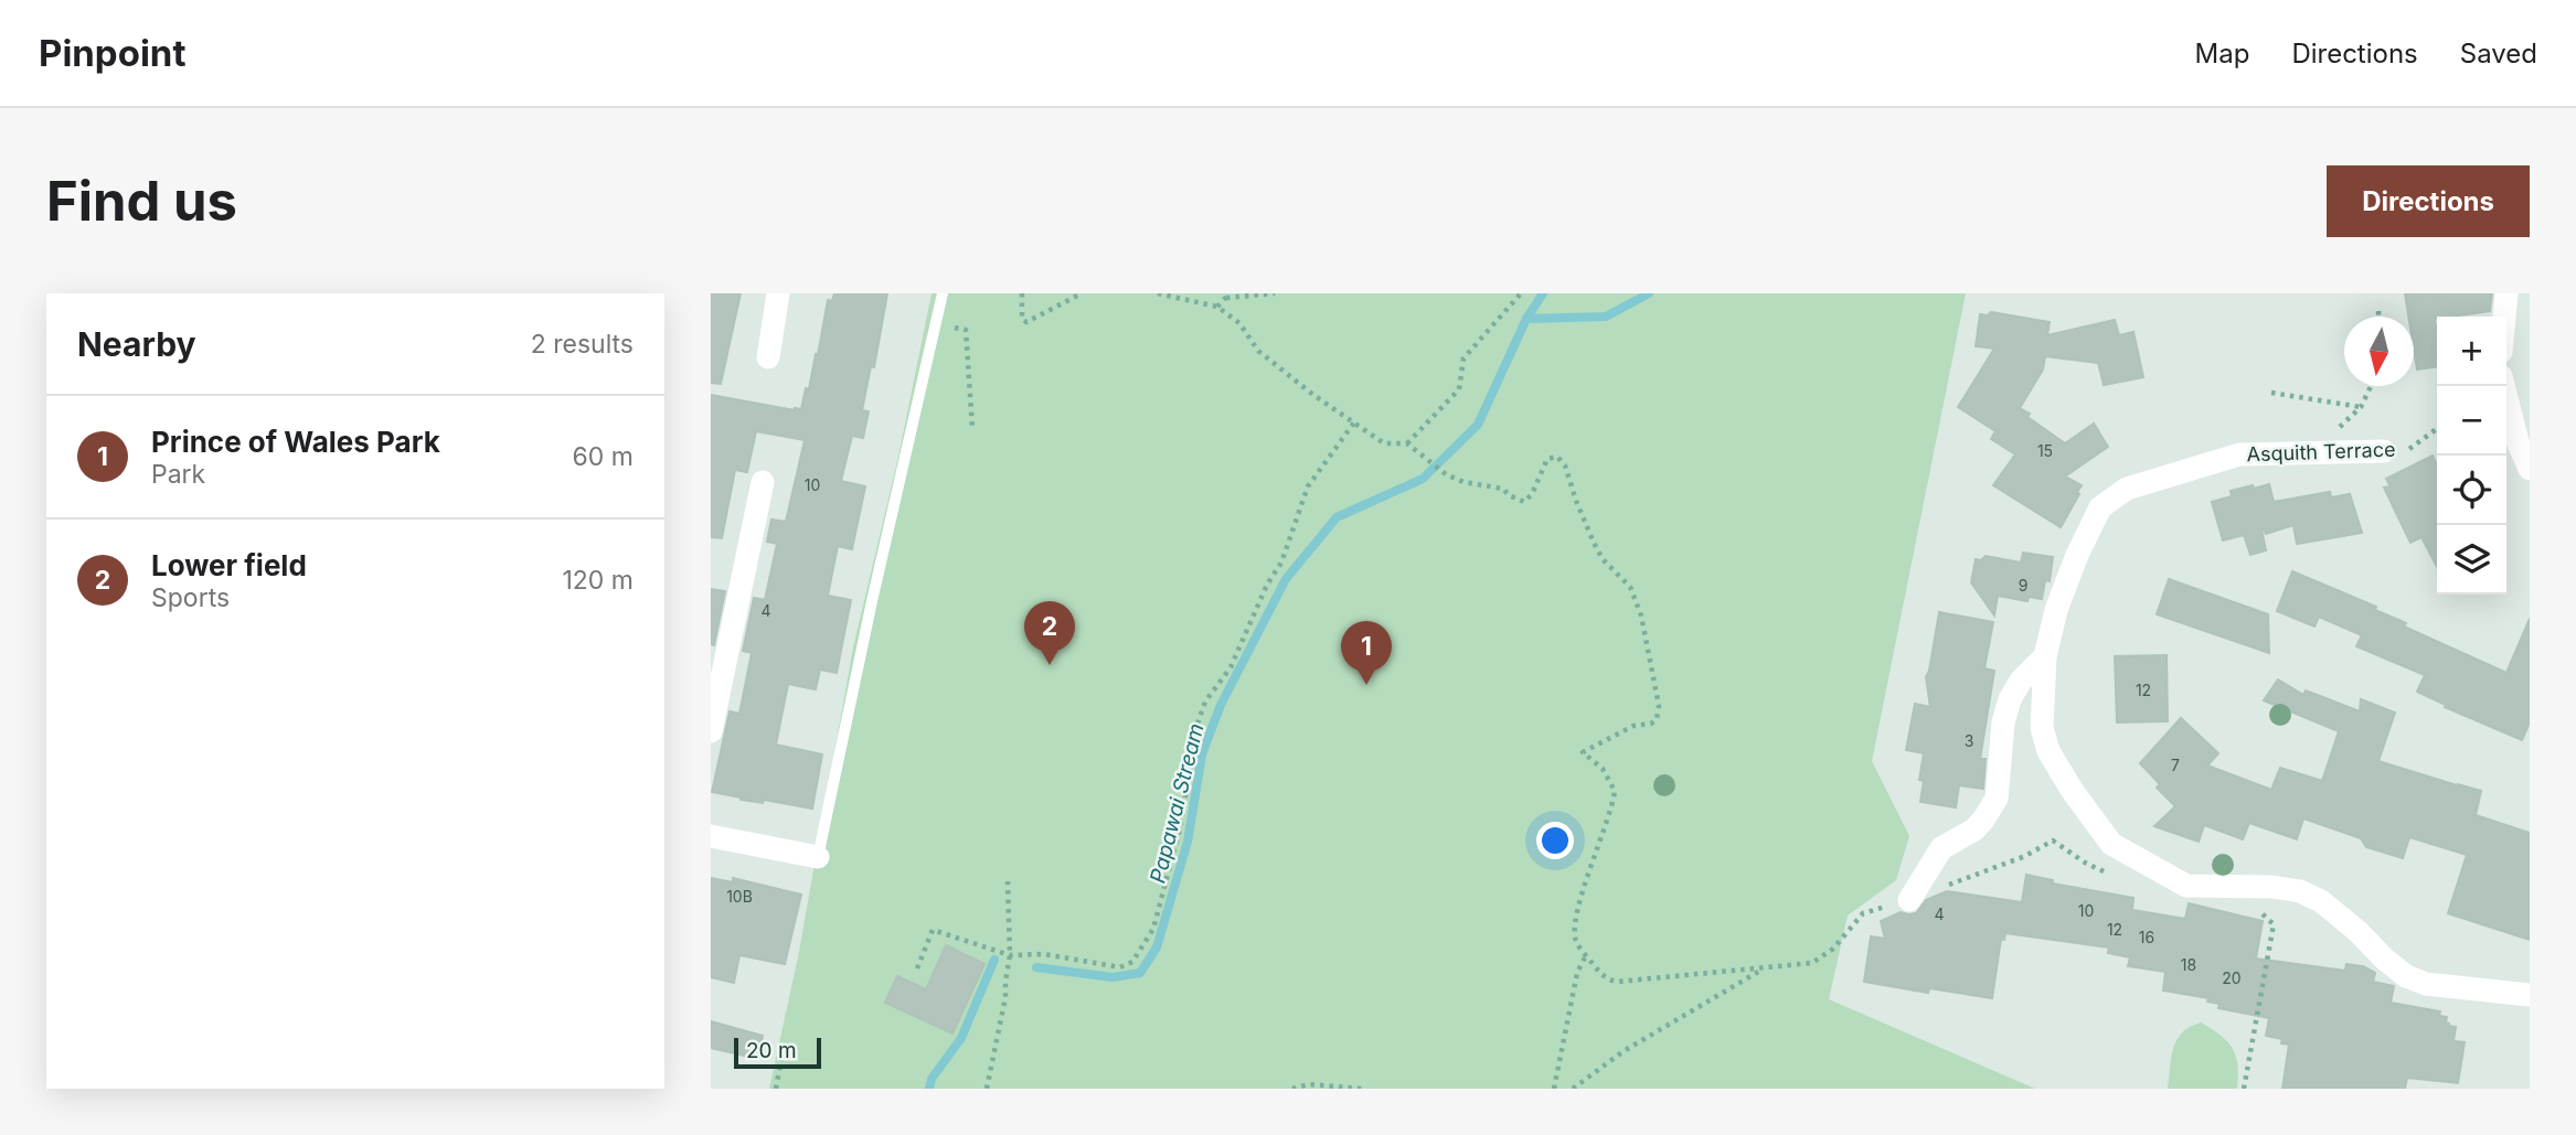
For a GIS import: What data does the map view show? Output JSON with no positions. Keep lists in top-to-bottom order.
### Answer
{
  "streets": {
    "street": ["Asquith Terrace"]
  },
  "water": ["Papawai Stream"],
  "house_numbers": [
    "15",
    "10",
    "9",
    "4",
    "12",
    "3",
    "7",
    "10B",
    "10",
    "4",
    "12",
    "16",
    "18",
    "20"
  ],
  "scale_bar": "20 m",
  "north": "bottom",
  "page": {
    "header": "Pinpoint",
    "nav": ["Map", "Directions", "Saved"],
    "buttons": "Directions",
    "title": "Find us",
    "heading": ["Nearby", "2 results"],
    "map_buttons": ["+", "−"],
    "list": [
      {
        "mark": "1",
        "name": "Prince of Wales Park",
        "note": "Park",
        "value": "60 m"
      },
      {
        "mark": "2",
        "name": "Lower field",
        "note": "Sports",
        "value": "120 m"
      }
    ],
    "pins": ["2", "1"],
    "scale": "20 m"
  }
}
